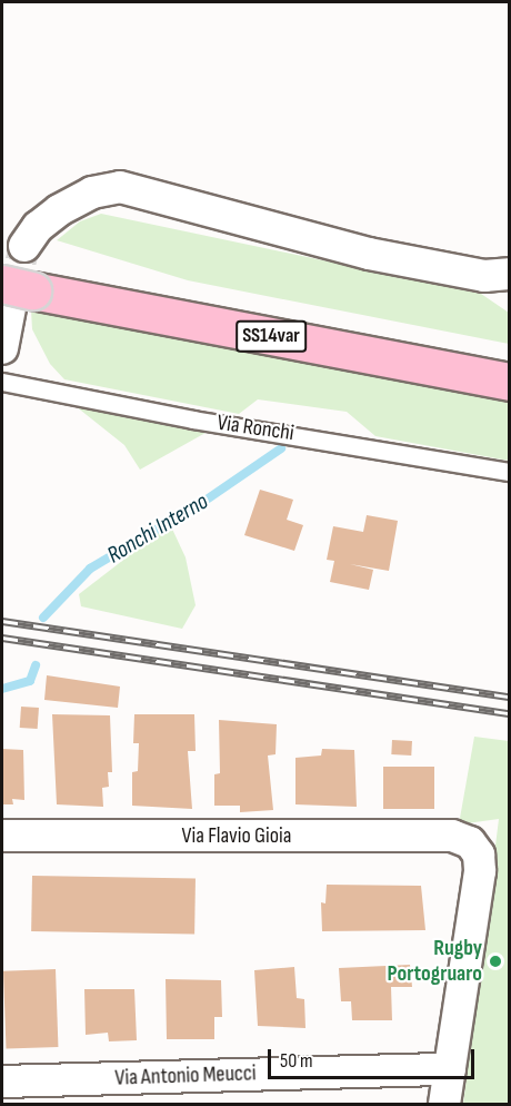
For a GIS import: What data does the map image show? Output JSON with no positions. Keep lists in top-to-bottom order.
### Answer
{
  "streets": {
    "highway": ["SS14var"],
    "street": ["Via Flavio Gioia", "Via Antonio Meucci"],
    "lane": ["Via Ronchi"]
  },
  "crossings": [
    ["Via Flavio Gioia", "Via Antonio Meucci"]
  ],
  "water": ["Ronchi Interno"],
  "places": ["Rugby Portogruaro"],
  "scale_bar": "50 m"
}
